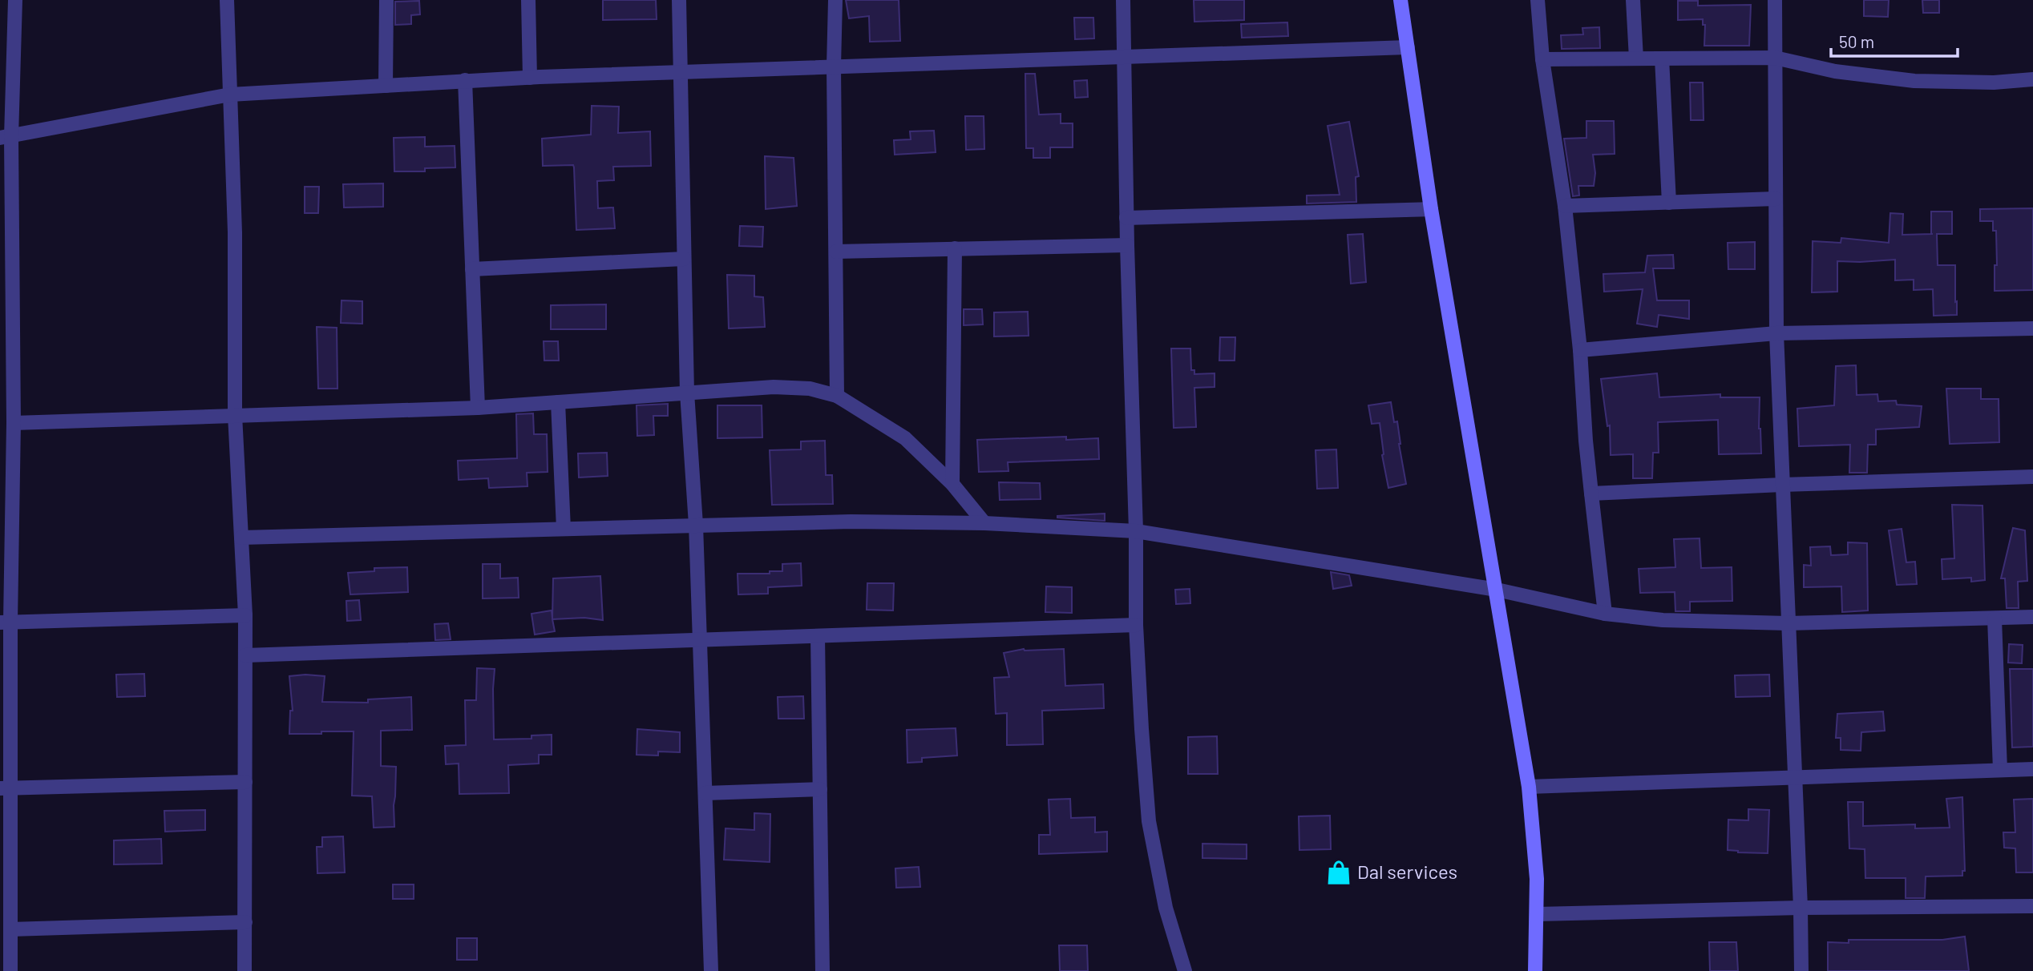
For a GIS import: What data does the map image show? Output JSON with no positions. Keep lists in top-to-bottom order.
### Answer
{
  "places": {
    "shop": ["Dal services"]
  },
  "scale_bar": "50 m"
}
